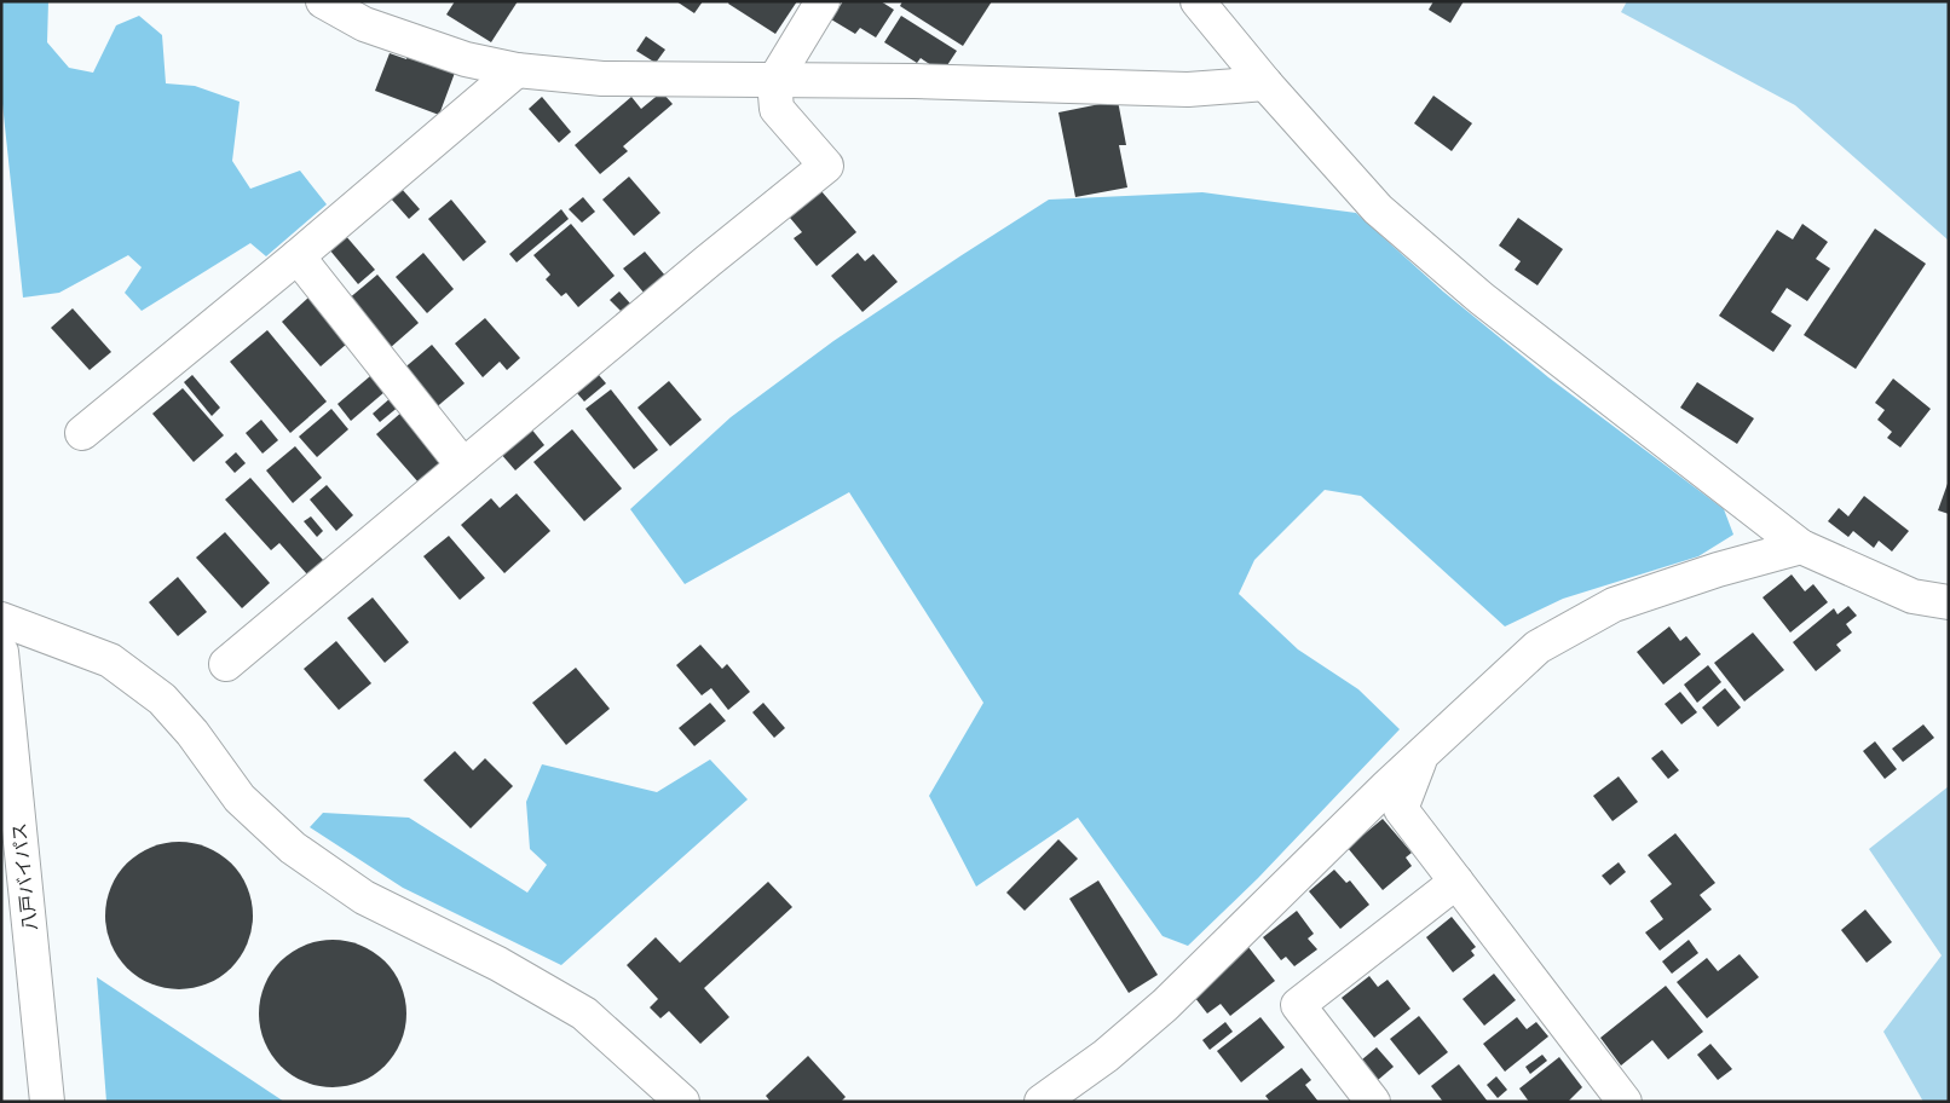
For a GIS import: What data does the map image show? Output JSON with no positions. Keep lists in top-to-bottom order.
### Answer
{
  "streets": {
    "main road": ["八戸バイパス"]
  }
}
